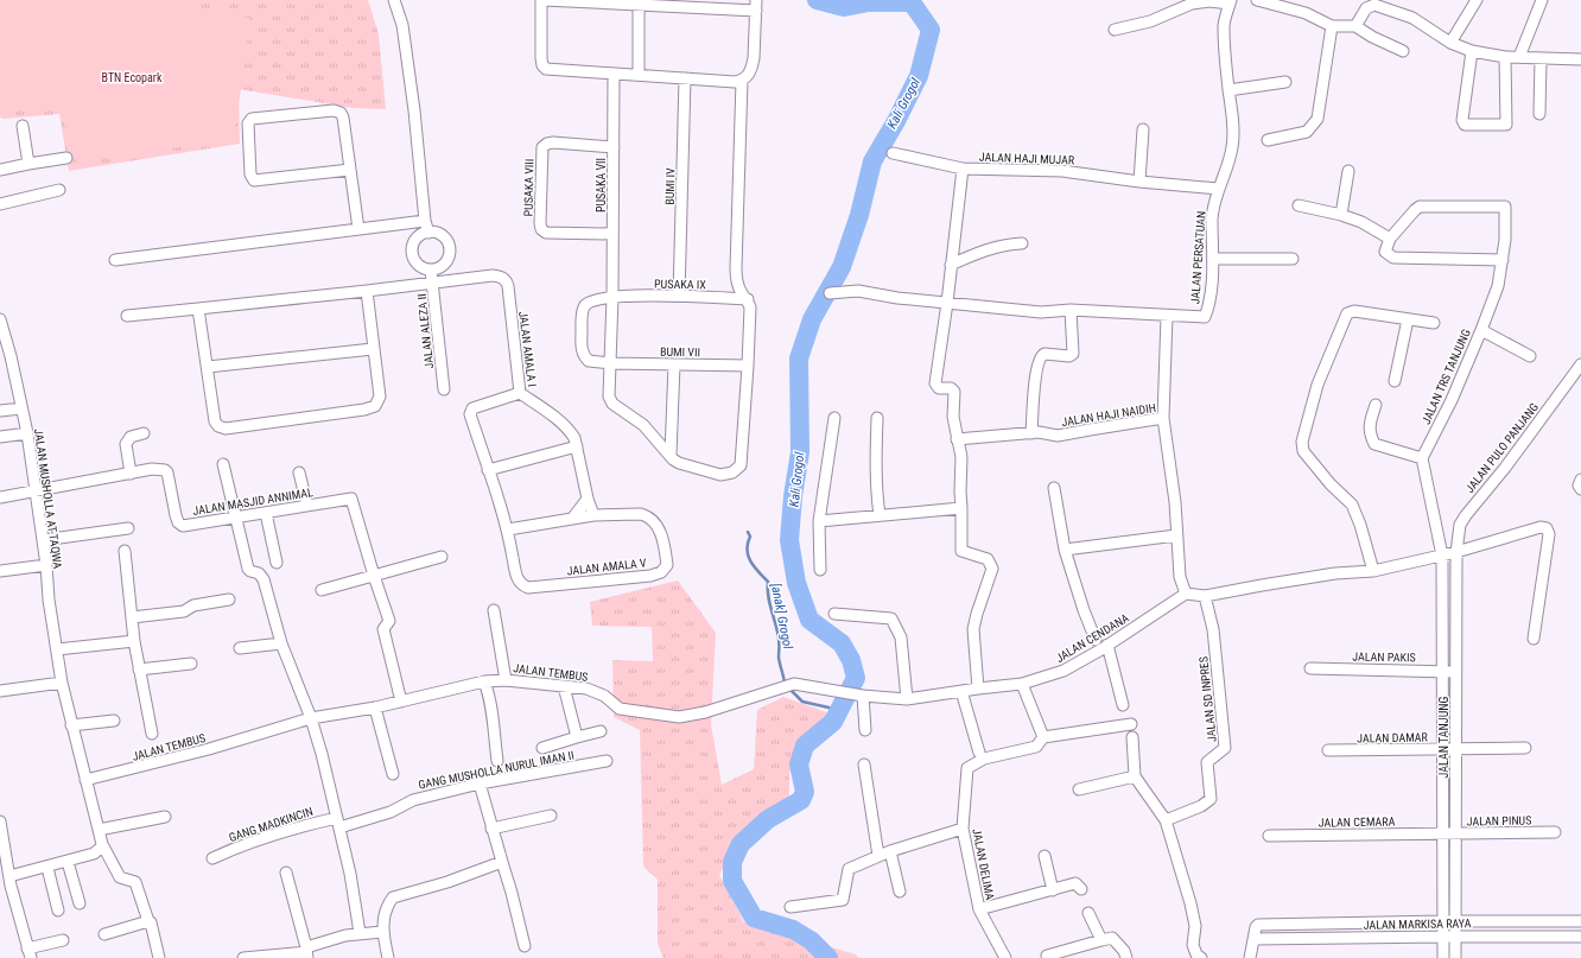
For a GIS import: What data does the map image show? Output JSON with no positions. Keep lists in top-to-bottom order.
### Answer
{
  "streets": {
    "street": [
      "JALAN HAJI MUJAR",
      "PUSAKA VII",
      "BUMI IV",
      "PUSAKA VIII",
      "JALAN PERSATUAN",
      "PUSAKA IX",
      "JALAN ALEZA II",
      "JALAN AMALA I",
      "BUMI VII",
      "JALAN TRS TANJUNG",
      "JALAN HAJI NAIDIH",
      "JALAN PULO PANJANG",
      "JALAN MUSHOLLA AT-TAQWA",
      "JALAN MASJID ANNIMAL",
      "JALAN AMALA V",
      "JALAN CENDANA",
      "JALAN PAKIS",
      "JALAN TEMBUS",
      "JALAN SD INPRES",
      "JALAN DAMAR",
      "JALAN TANJUNG",
      "GANG MUSHOLLA NURUL IMAN II",
      "JALAN PINUS",
      "JALAN CEMARA",
      "GANG MADKINCIN",
      "JALAN DELIMA",
      "JALAN MARKISA RAYA"
    ]
  },
  "crossings": [
    ["JALAN HAJI MUJAR", "JALAN PERSATUAN"],
    ["PUSAKA VII", "PUSAKA VIII"],
    ["PUSAKA VII", "PUSAKA IX"],
    ["PUSAKA VII", "BUMI VII"],
    ["BUMI IV", "PUSAKA IX"],
    ["PUSAKA IX", "BUMI VII"],
    ["JALAN ALEZA II", "JALAN AMALA I"],
    ["JALAN AMALA I", "JALAN AMALA V"],
    ["JALAN PULO PANJANG", "JALAN TANJUNG"],
    ["JALAN MUSHOLLA AT-TAQWA", "JALAN MASJID ANNIMAL"],
    ["JALAN MUSHOLLA AT-TAQWA", "JALAN TEMBUS"],
    ["JALAN CENDANA", "JALAN TEMBUS"],
    ["JALAN PAKIS", "JALAN TANJUNG"],
    ["JALAN DAMAR", "JALAN TANJUNG"],
    ["JALAN TANJUNG", "JALAN PINUS"],
    ["JALAN TANJUNG", "JALAN CEMARA"],
    ["JALAN TANJUNG", "JALAN MARKISA RAYA"],
    ["GANG MUSHOLLA NURUL IMAN II", "GANG MADKINCIN"],
    ["JALAN PINUS", "JALAN CEMARA"]
  ],
  "water": ["Kali Grogol", "[anak] Grogol"],
  "parks": ["BTN Ecopark"]
}
